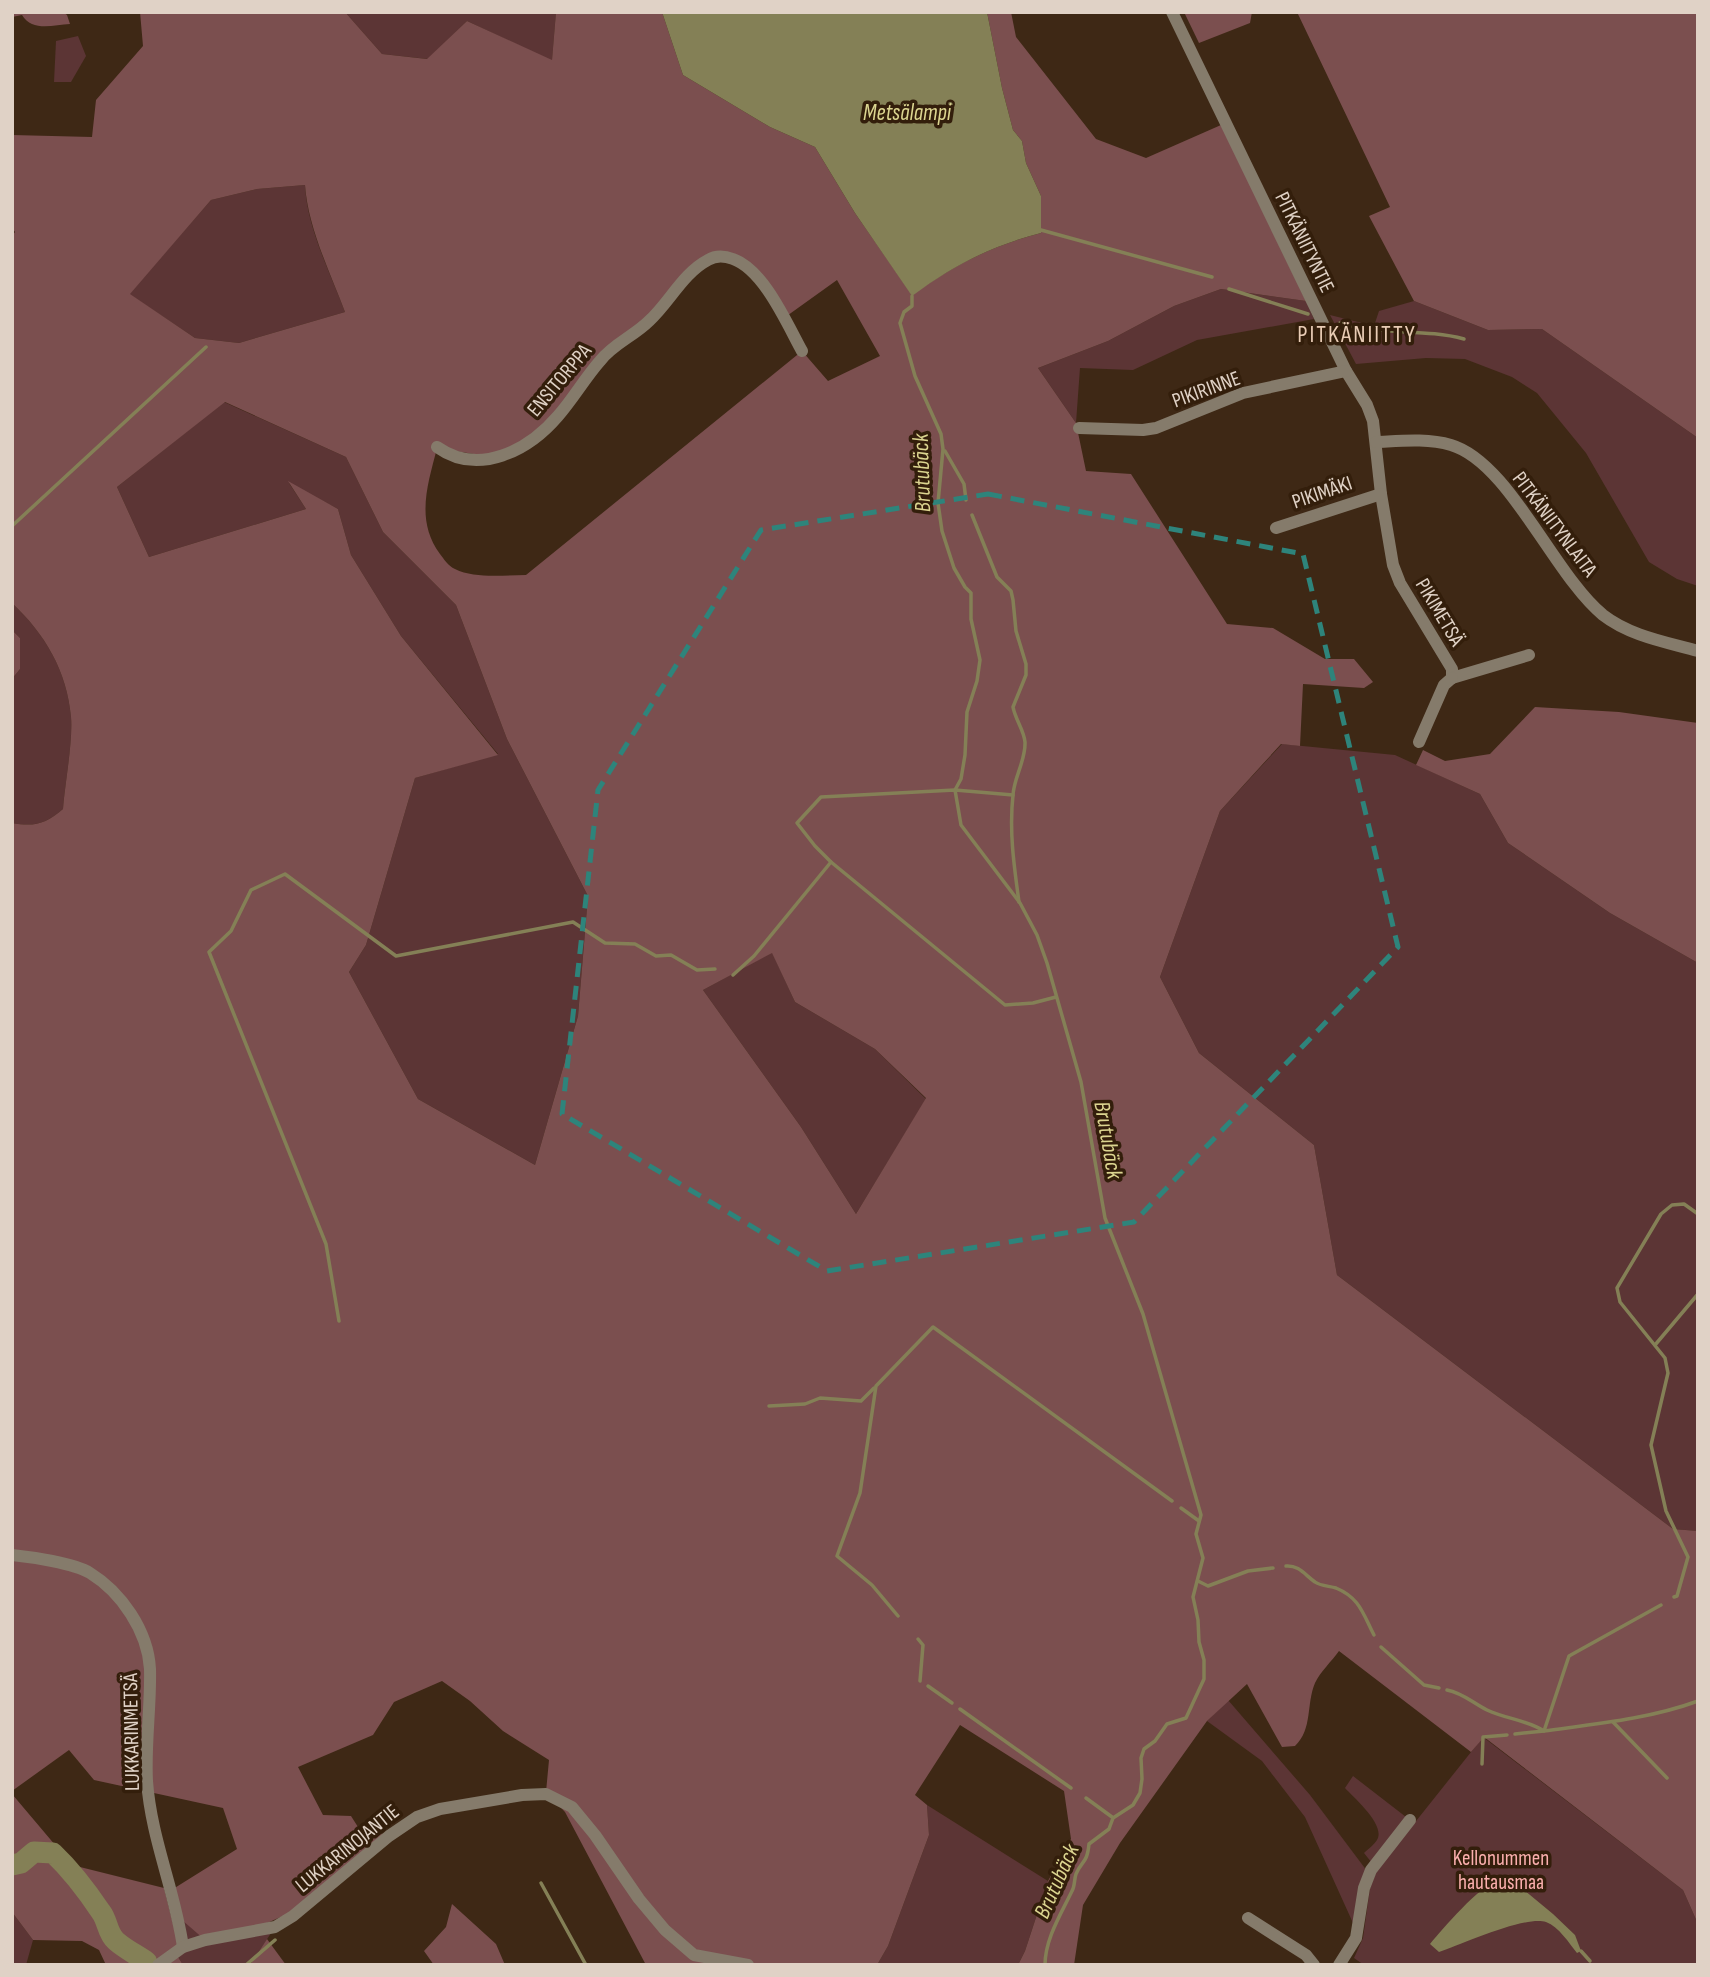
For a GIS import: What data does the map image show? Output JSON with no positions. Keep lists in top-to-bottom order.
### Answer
{
  "streets": {
    "street": [
      "PITKÄNIITYNTIE",
      "ENSITORPPA",
      "PIKIRINNE",
      "PIKIMÄKI",
      "PITKÄNIITYNLAITA",
      "PIKIMETSÄ",
      "LUKKARINMETSÄ",
      "LUKKARINOJANTIE"
    ]
  },
  "crossings": [
    ["PITKÄNIITYNTIE", "PIKIRINNE"],
    ["PITKÄNIITYNTIE", "PIKIMÄKI"],
    ["PITKÄNIITYNTIE", "PITKÄNIITYNLAITA"],
    ["PITKÄNIITYNTIE", "PIKIMETSÄ"],
    ["PIKIMÄKI", "PIKIMETSÄ"],
    ["LUKKARINMETSÄ", "LUKKARINOJANTIE"]
  ],
  "districts": ["PITKÄNIITTY"],
  "water": ["Metsälampi", "Brutubäck"],
  "parks": ["Kellonummen hautausmaa"]
}
